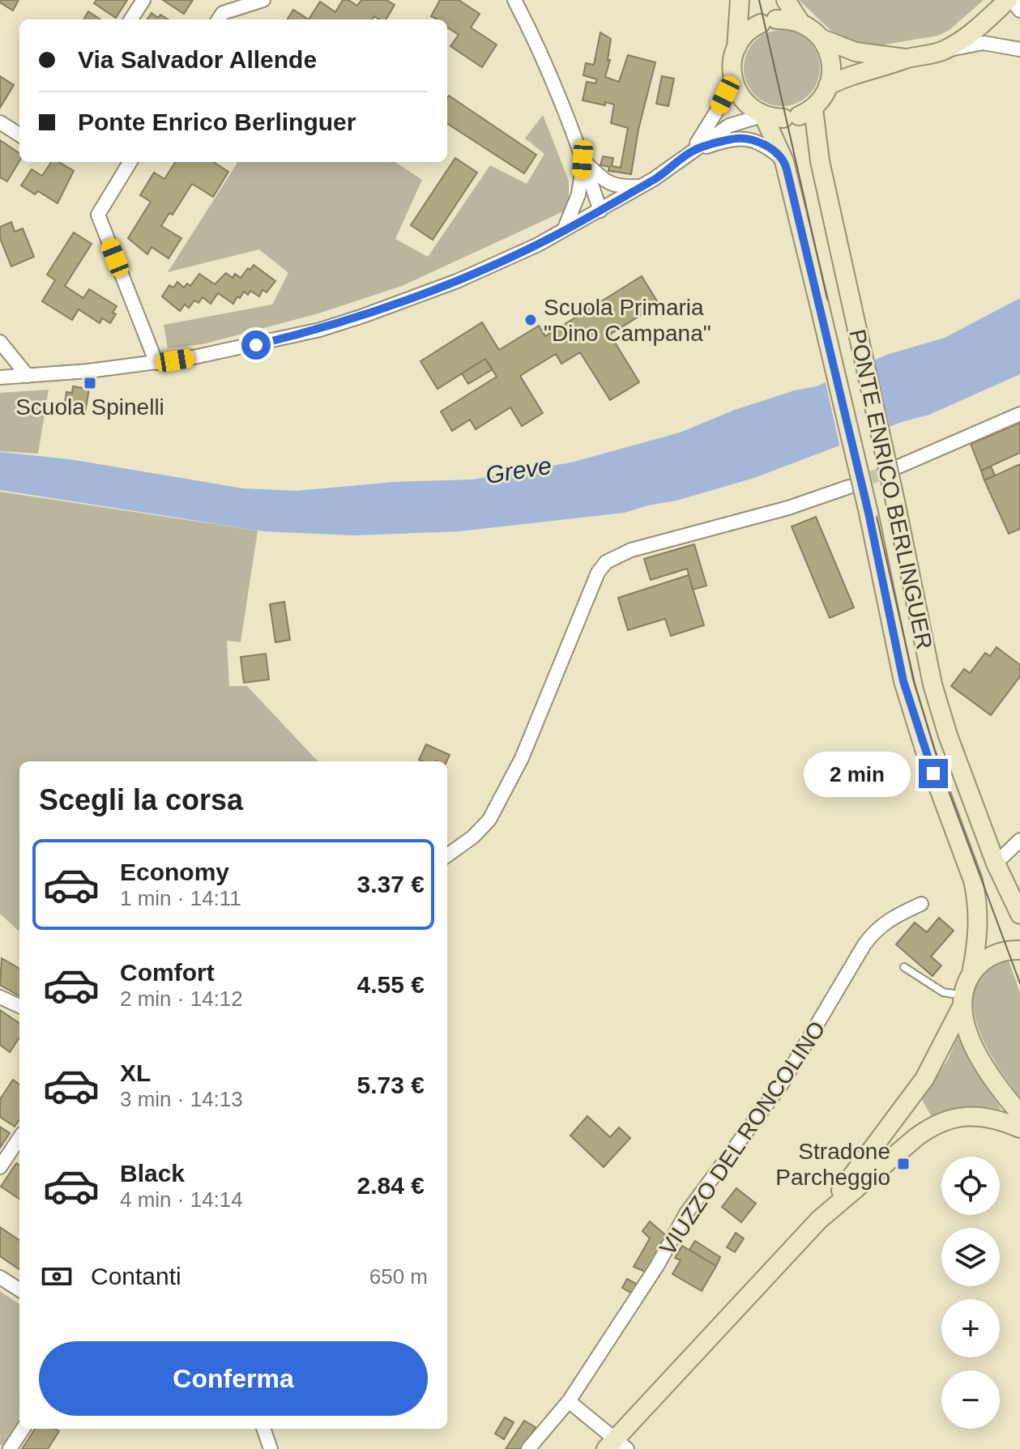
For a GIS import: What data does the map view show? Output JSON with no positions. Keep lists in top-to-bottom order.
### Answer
{
  "streets": {
    "main road": ["PONTE ENRICO BERLINGUER"],
    "street": ["VIUZZO DEL RONCOLINO"]
  },
  "water": ["Greve"],
  "places": {
    "other": ["Scuola Primaria \"Dino Campana\""],
    "transit": ["Scuola Spinelli", "Stradone Parcheggio"]
  },
  "page": {
    "banner": ["Via Salvador Allende", "Ponte Enrico Berlinguer"],
    "bubble": "2 min",
    "heading": "Scegli la corsa",
    "list": [
      {
        "name": "Economy",
        "note": "1 min · 14:11",
        "value": "3.37 €"
      },
      {
        "name": "Comfort",
        "note": "2 min · 14:12",
        "value": "4.55 €"
      },
      {
        "name": "XL",
        "note": "3 min · 14:13",
        "value": "5.73 €"
      },
      {
        "name": "Black",
        "note": "4 min · 14:14",
        "value": "2.84 €"
      }
    ],
    "map_buttons": ["+", "−"],
    "pay": ["Contanti", "650 m"],
    "buttons": "Conferma"
  }
}
